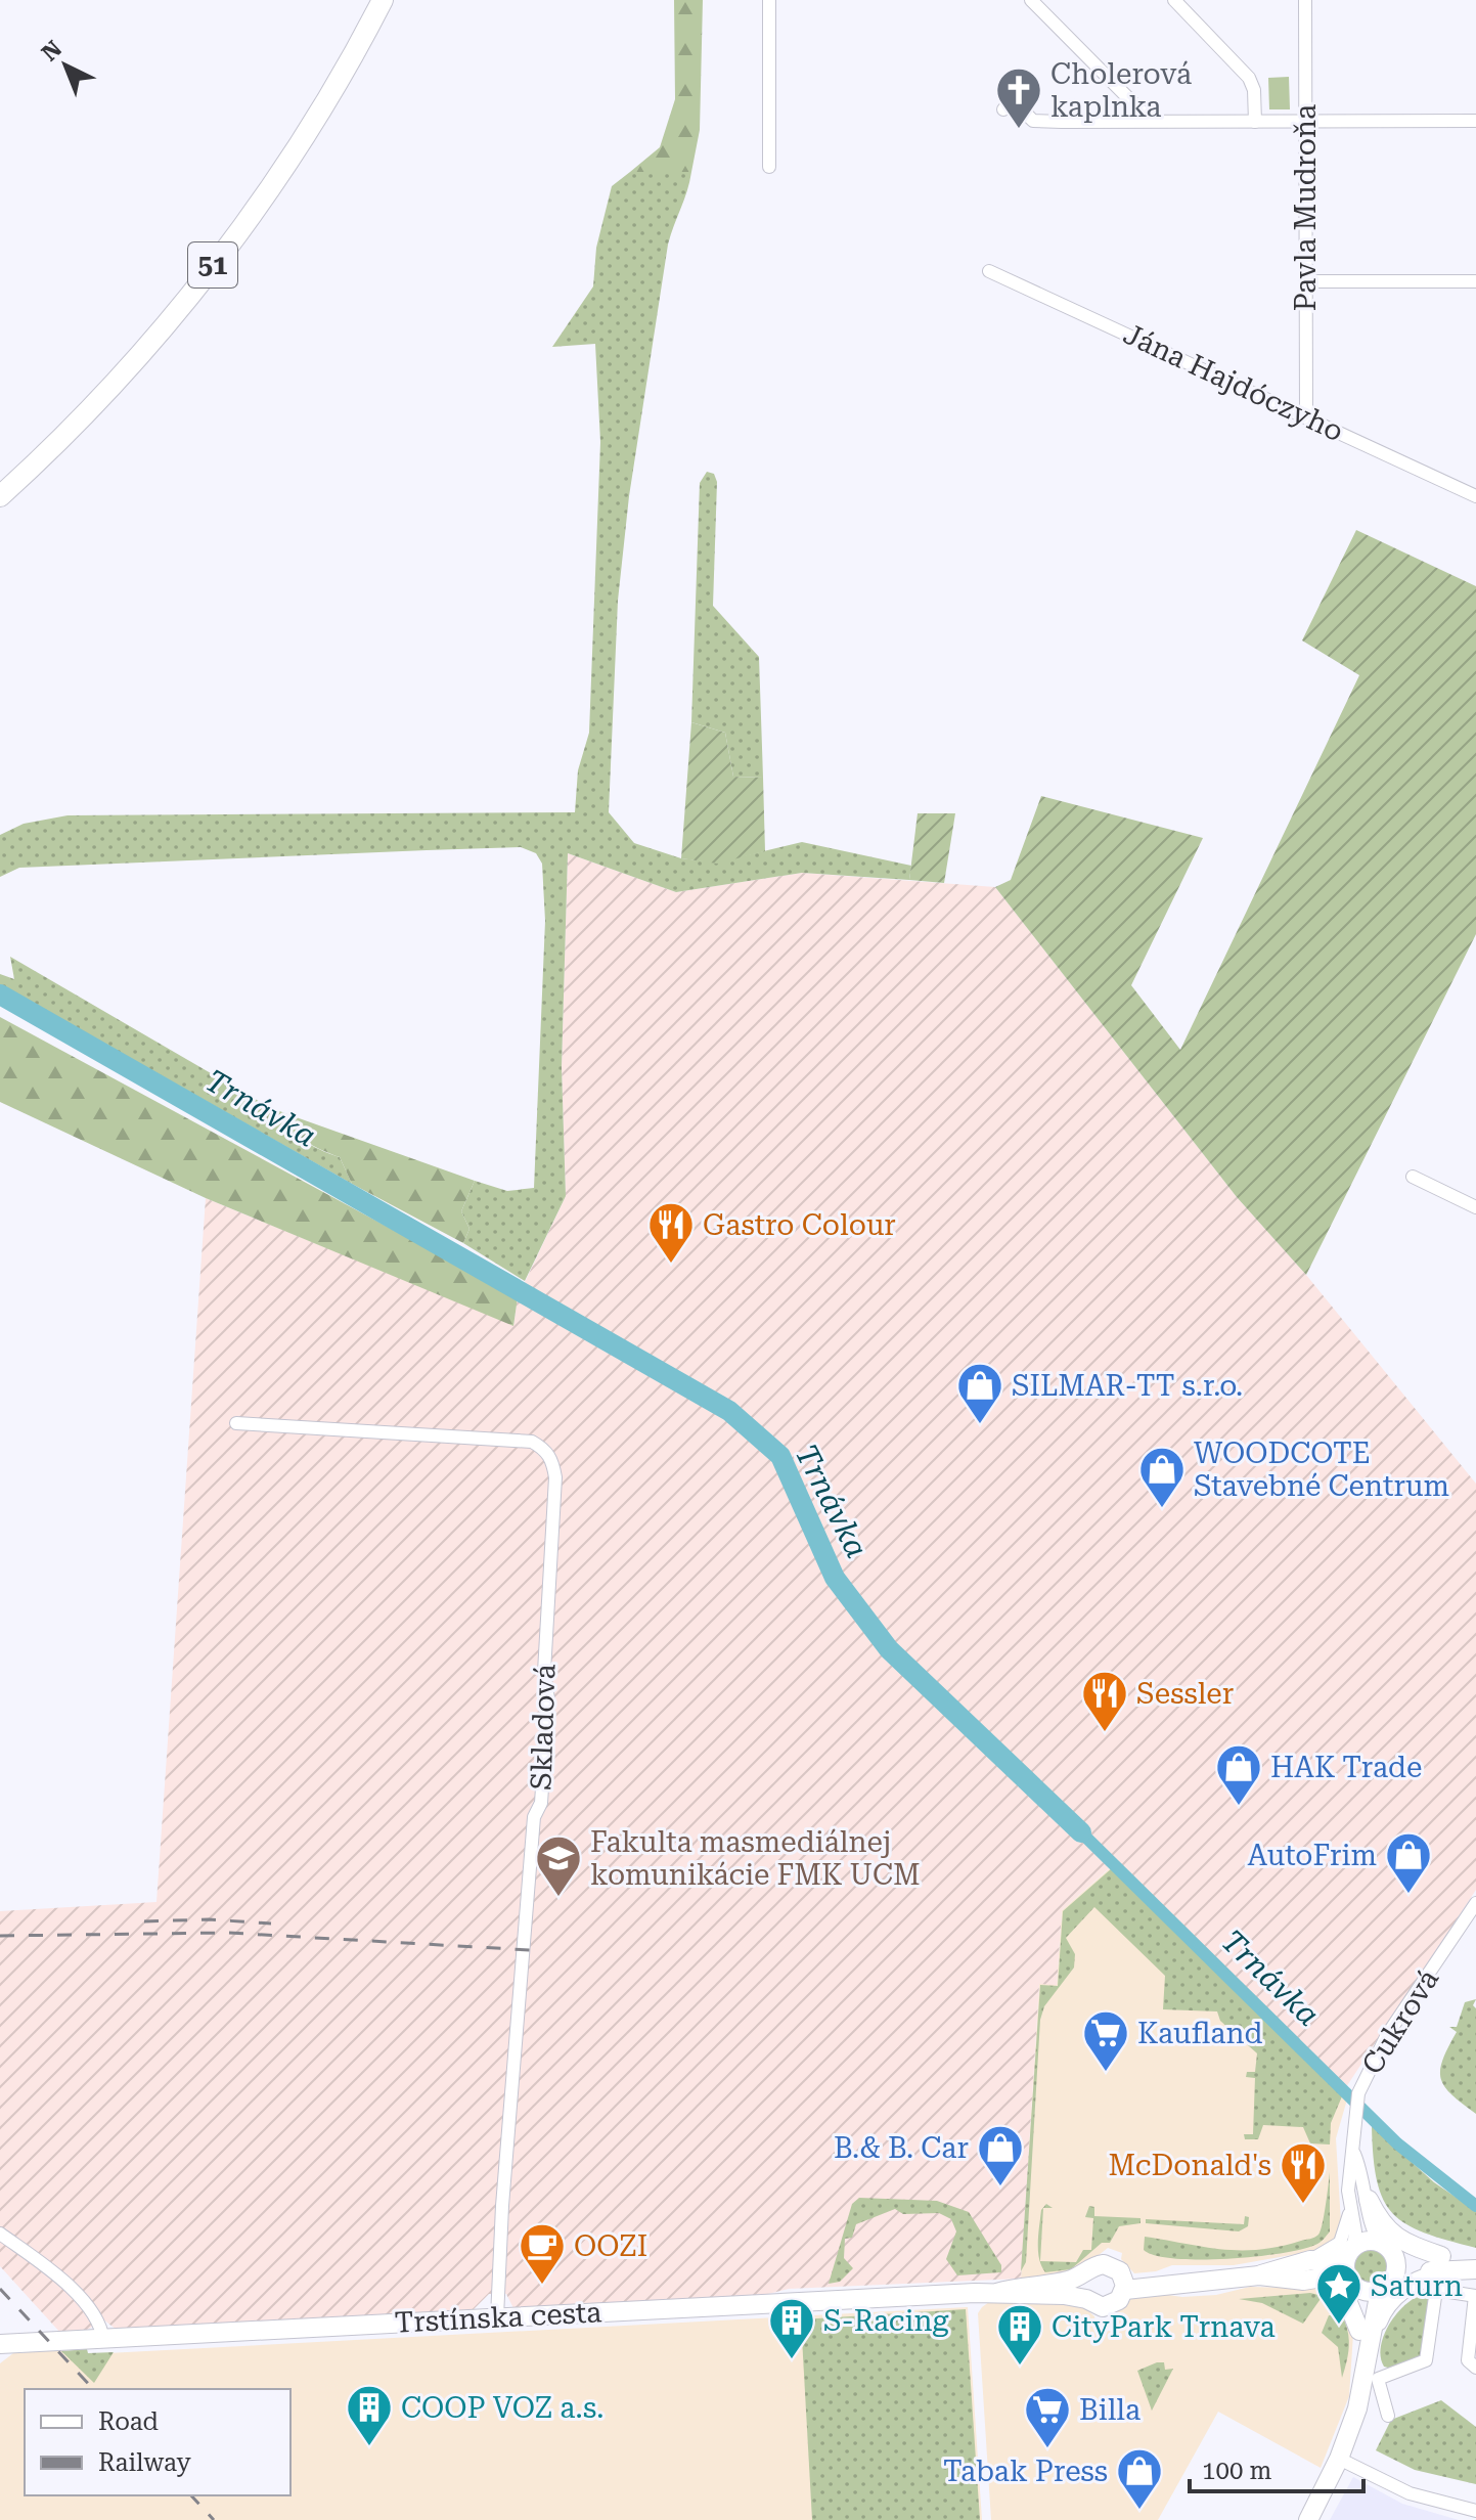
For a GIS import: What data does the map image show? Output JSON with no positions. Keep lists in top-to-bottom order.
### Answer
{
  "streets": {
    "main road": ["51", "Trstínska cesta"],
    "street": [
      "Pavla Mudroňa",
      "Jána Hajdóczyho",
      "Skladová",
      "Cukrová"
    ]
  },
  "crossings": [
    ["Pavla Mudroňa", "Jána Hajdóczyho"],
    ["Skladová", "Trstínska cesta"],
    ["Cukrová", "Trstínska cesta"]
  ],
  "water": ["Trnávka"],
  "places": {
    "church": ["Cholerová kaplnka"],
    "restaurant": ["Gastro Colour", "Sessler", "McDonald's"],
    "shop": [
      "SILMAR-TT s.r.o.",
      "WOODCOTE Stavebné Centrum",
      "HAK Trade",
      "AutoFrim",
      "B.& B. Car",
      "Tabak Press"
    ],
    "school or university": ["Fakulta masmediálnej komunikácie FMK UCM"],
    "supermarket": ["Kaufland", "Billa"],
    "cafe": ["OOZI"],
    "place": ["Saturn"],
    "building": ["S-Racing", "CityPark Trnava", "COOP VOZ a.s."]
  },
  "legend": ["Road", "Railway"],
  "scale_bar": "100 m",
  "north": "top left"
}
